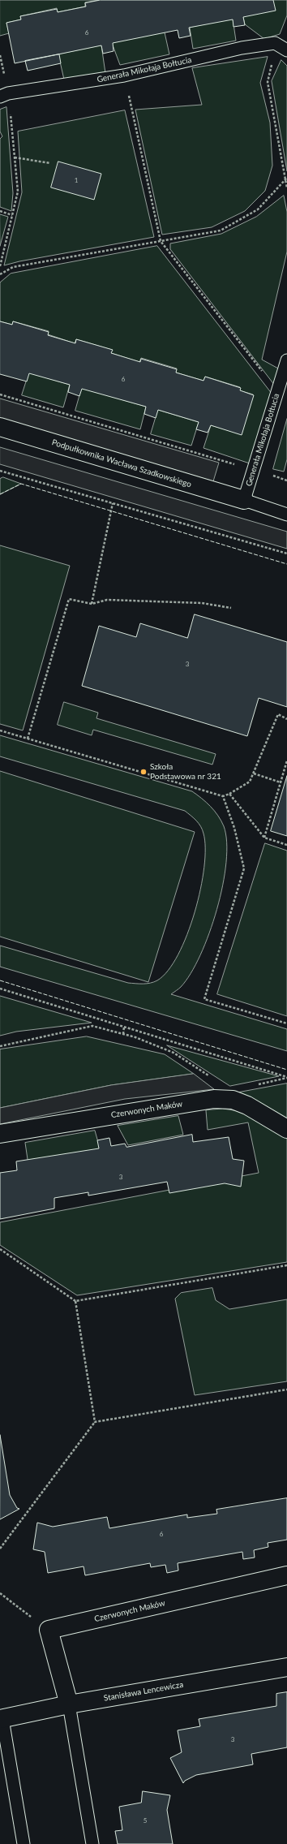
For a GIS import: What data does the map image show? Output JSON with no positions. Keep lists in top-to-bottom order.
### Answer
{
  "streets": {
    "street": ["Podpułkownika Wacława Szadkowskiego", "Czerwonych Maków", "Stanisława Lencewicza"],
    "lane": ["Generała Mikołaja Bołtucia"]
  },
  "crossings": [
    ["Generała Mikołaja Bołtucia", "Podpułkownika Wacława Szadkowskiego"]
  ],
  "places": ["Szkoła Podstawowa nr 321"],
  "house_numbers": [
    "6",
    "1",
    "6",
    "3",
    "3",
    "6",
    "3",
    "5"
  ]
}
